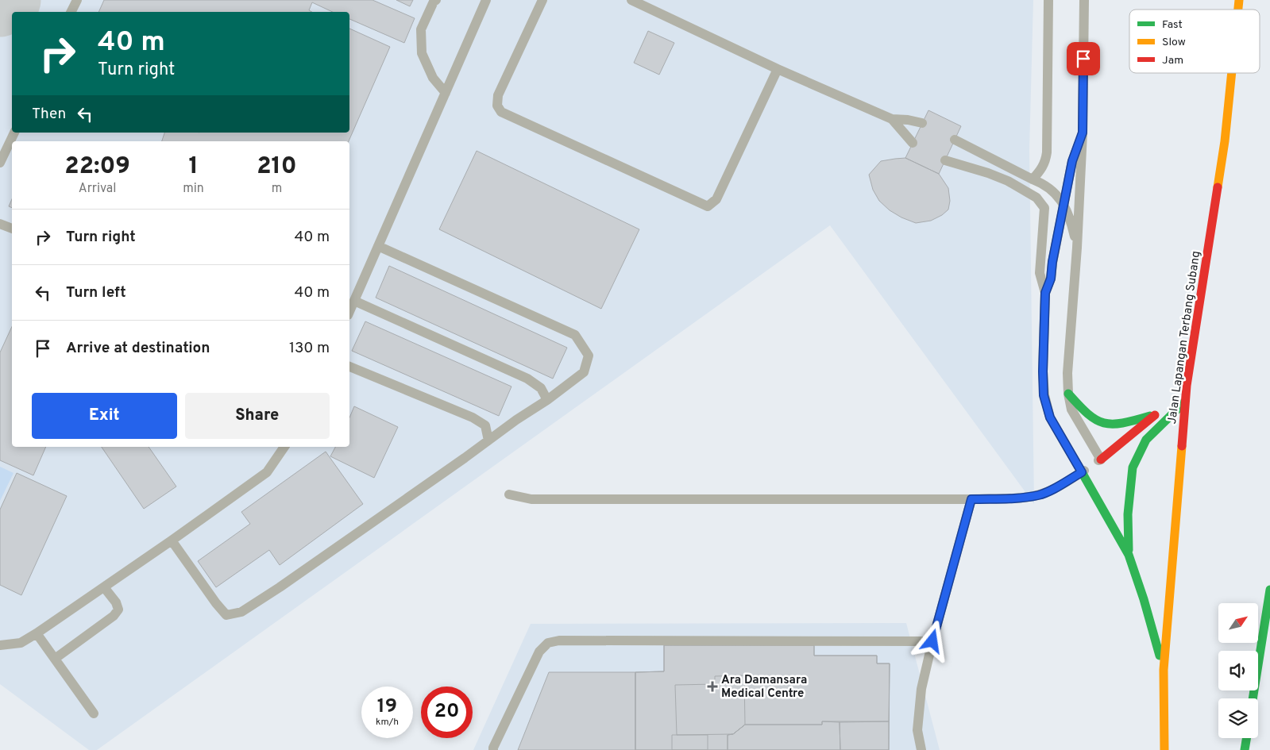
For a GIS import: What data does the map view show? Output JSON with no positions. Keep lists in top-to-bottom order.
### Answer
{
  "streets": {
    "main road": ["Jalan Lapangan Terbang Subang"]
  },
  "places": {
    "health": ["Ara Damansara Medical Centre"]
  },
  "legend": ["Fast", "Slow", "Jam"],
  "north": "top right",
  "page": {
    "turn": ["40 m", "Turn right"],
    "then": "Then",
    "eta": [
      "22:09",
      "Arrival",
      "1",
      "min",
      "210",
      "m"
    ],
    "list": [
      {
        "name": "Turn right",
        "value": "40 m"
      },
      {
        "name": "Turn left",
        "value": "40 m"
      },
      {
        "name": "Arrive at destination",
        "value": "130 m"
      }
    ],
    "buttons": ["Exit", "Share"],
    "speed": "19 km/h",
    "limit": "20"
  }
}
